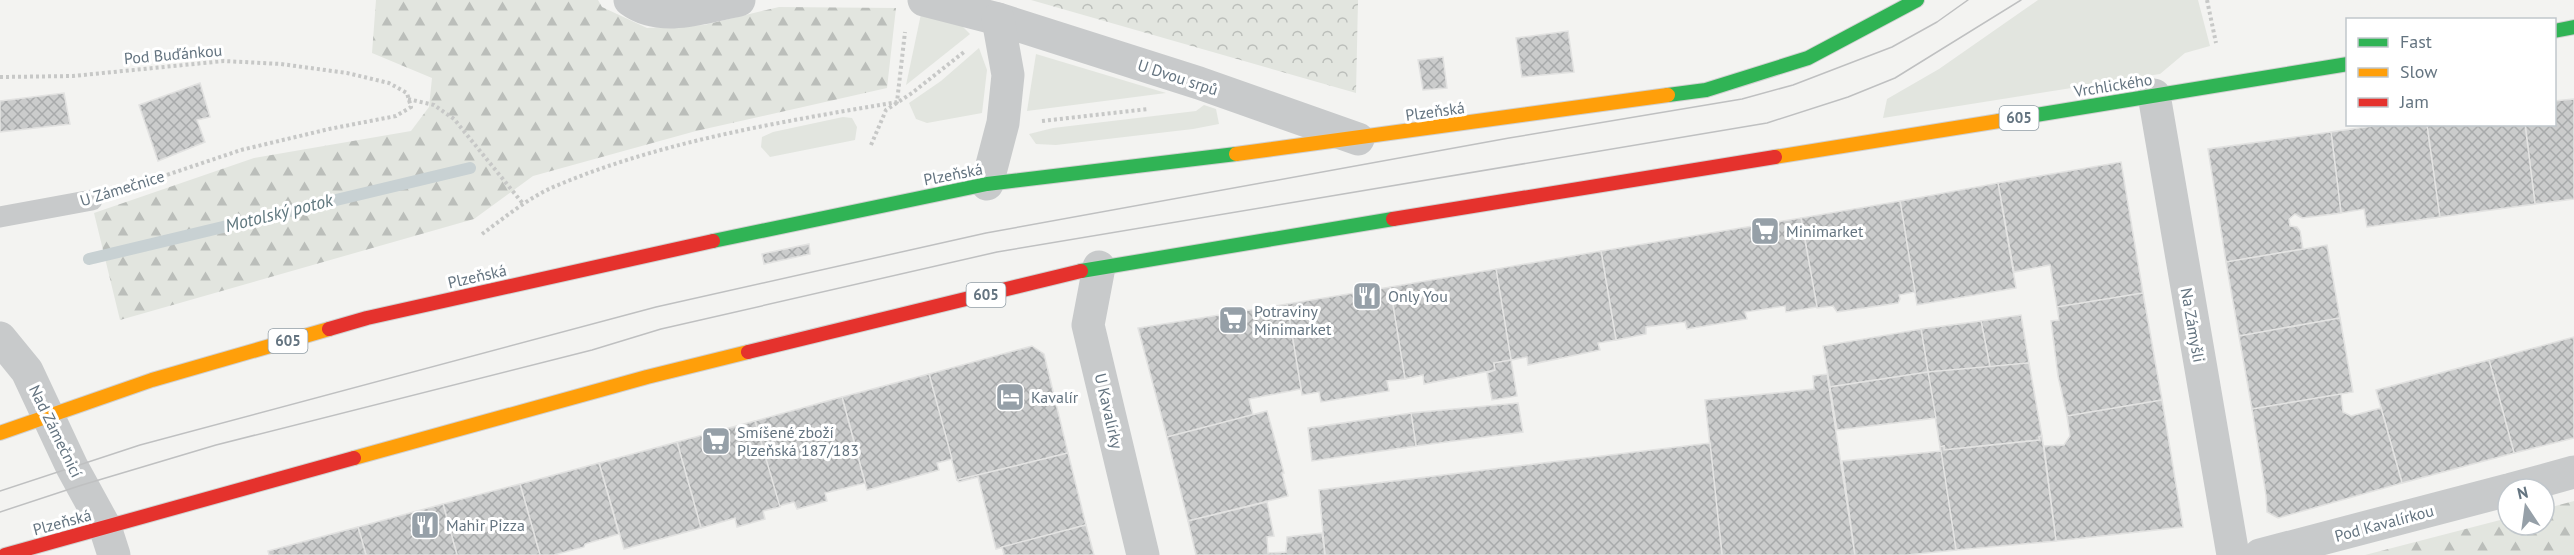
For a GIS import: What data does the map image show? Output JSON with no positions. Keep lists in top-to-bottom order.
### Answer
{
  "streets": {
    "main road": ["Vrchlického", "Plzeňská", "605"],
    "street": [
      "U Dvou srpů",
      "Na Zámyšli",
      "U Kavalírky",
      "Nad Zámečnicí",
      "Pod Kavalírkou"
    ],
    "lane": ["U Zámečnice"],
    "path": ["Pod Buďánkou"]
  },
  "crossings": [
    ["Pod Buďánkou", "U Zámečnice"],
    ["U Dvou srpů", "Plzeňská"],
    ["Vrchlického", "Plzeňská"],
    ["Vrchlického", "Na Zámyšli"],
    ["Plzeňská", "U Kavalírky"],
    ["Plzeňská", "Nad Zámečnicí"]
  ],
  "water": ["Motolský potok"],
  "places": {
    "supermarket": ["Minimarket", "Potraviny Minimarket", "Smíšené zboží Plzeňská 187/183"],
    "restaurant": ["Only You", "Mahir Pizza"],
    "hotel": ["Kavalír"]
  },
  "legend": ["Fast", "Slow", "Jam"],
  "north": "top"
}
